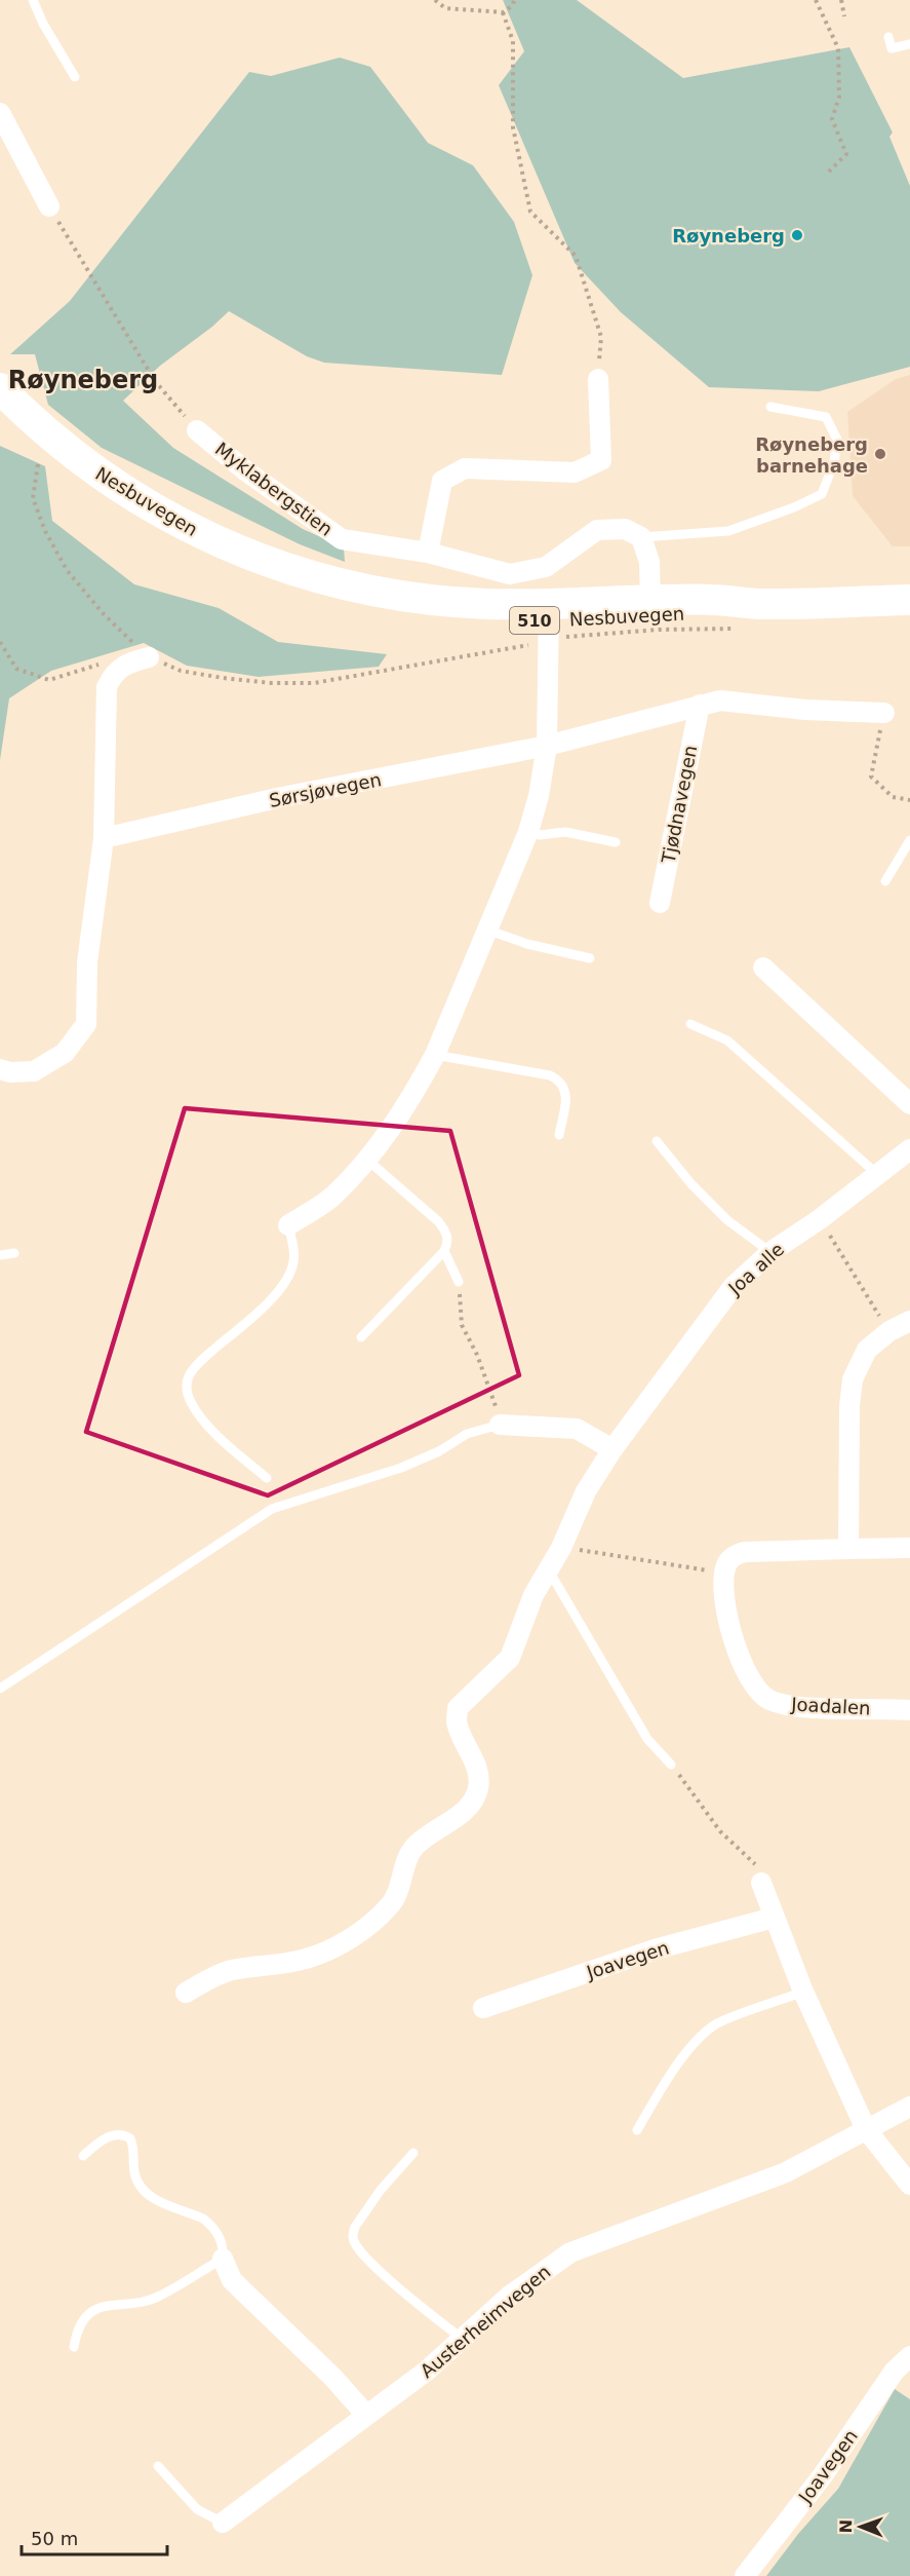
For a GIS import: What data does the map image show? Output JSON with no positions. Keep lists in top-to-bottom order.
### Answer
{
  "streets": {
    "main road": ["Nesbuvegen", "510"],
    "street": [
      "Myklabergstien",
      "Sørsjøvegen",
      "Tjødnavegen",
      "Joa alle",
      "Joadalen",
      "Joavegen",
      "Austerheimvegen"
    ]
  },
  "districts": ["Røyneberg"],
  "places": ["Røyneberg", "Røyneberg barnehage"],
  "scale_bar": "50 m",
  "north": "left"
}
